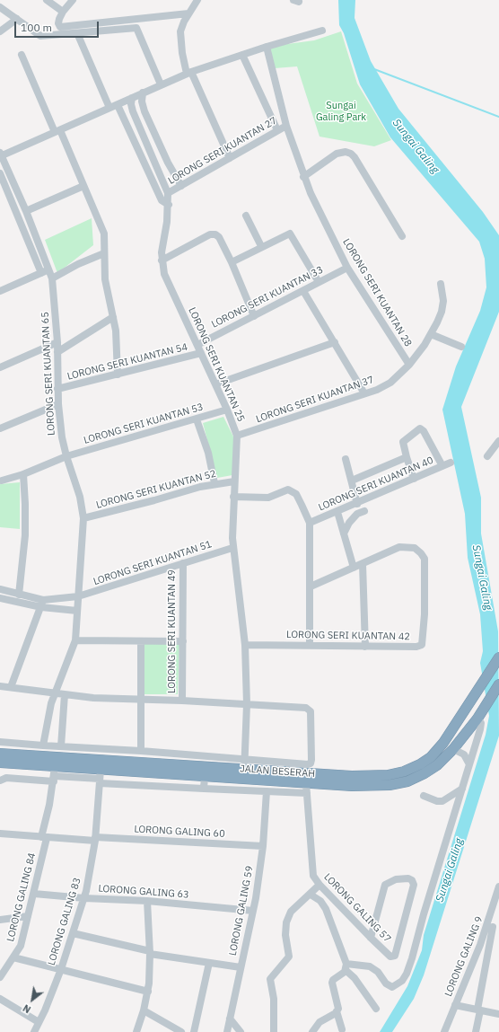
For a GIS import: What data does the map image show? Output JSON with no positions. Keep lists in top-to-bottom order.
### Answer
{
  "streets": {
    "highway": ["JALAN BESERAH"],
    "street": [
      "LORONG SERI KUANTAN 27",
      "LORONG SERI KUANTAN 28",
      "LORONG SERI KUANTAN 33",
      "LORONG SERI KUANTAN 54",
      "LORONG SERI KUANTAN 25",
      "LORONG SERI KUANTAN 65",
      "LORONG SERI KUANTAN 37",
      "LORONG SERI KUANTAN 53",
      "LORONG SERI KUANTAN 40",
      "LORONG SERI KUANTAN 52",
      "LORONG SERI KUANTAN 51",
      "LORONG SERI KUANTAN 49",
      "LORONG SERI KUANTAN 42",
      "LORONG GALING 60",
      "LORONG GALING 63",
      "LORONG GALING 84",
      "LORONG GALING 57",
      "LORONG GALING 59",
      "LORONG GALING 83",
      "LORONG GALING 9"
    ]
  },
  "crossings": [
    ["LORONG SERI KUANTAN 27", "LORONG SERI KUANTAN 28"],
    ["LORONG SERI KUANTAN 27", "LORONG SERI KUANTAN 25"],
    ["LORONG SERI KUANTAN 28", "LORONG SERI KUANTAN 33"],
    ["LORONG SERI KUANTAN 28", "LORONG SERI KUANTAN 37"],
    ["LORONG SERI KUANTAN 33", "LORONG SERI KUANTAN 25"],
    ["LORONG SERI KUANTAN 54", "LORONG SERI KUANTAN 25"],
    ["LORONG SERI KUANTAN 54", "LORONG SERI KUANTAN 65"],
    ["LORONG SERI KUANTAN 25", "LORONG SERI KUANTAN 37"],
    ["LORONG SERI KUANTAN 25", "LORONG SERI KUANTAN 53"],
    ["LORONG SERI KUANTAN 25", "LORONG SERI KUANTAN 52"],
    ["LORONG SERI KUANTAN 25", "LORONG SERI KUANTAN 51"],
    ["LORONG SERI KUANTAN 25", "LORONG SERI KUANTAN 42"],
    ["LORONG SERI KUANTAN 25", "JALAN BESERAH"],
    ["LORONG SERI KUANTAN 65", "LORONG SERI KUANTAN 53"],
    ["LORONG SERI KUANTAN 65", "LORONG SERI KUANTAN 52"],
    ["LORONG SERI KUANTAN 65", "LORONG SERI KUANTAN 51"],
    ["LORONG SERI KUANTAN 51", "LORONG SERI KUANTAN 49"],
    ["JALAN BESERAH", "LORONG GALING 84"],
    ["JALAN BESERAH", "LORONG GALING 57"],
    ["JALAN BESERAH", "LORONG GALING 83"],
    ["LORONG GALING 60", "LORONG GALING 84"],
    ["LORONG GALING 60", "LORONG GALING 59"],
    ["LORONG GALING 60", "LORONG GALING 83"],
    ["LORONG GALING 63", "LORONG GALING 84"],
    ["LORONG GALING 63", "LORONG GALING 59"],
    ["LORONG GALING 63", "LORONG GALING 83"]
  ],
  "water": ["Sungai Galing"],
  "parks": ["Sungai Galing Park"],
  "scale_bar": "100 m",
  "north": "bottom left"
}
